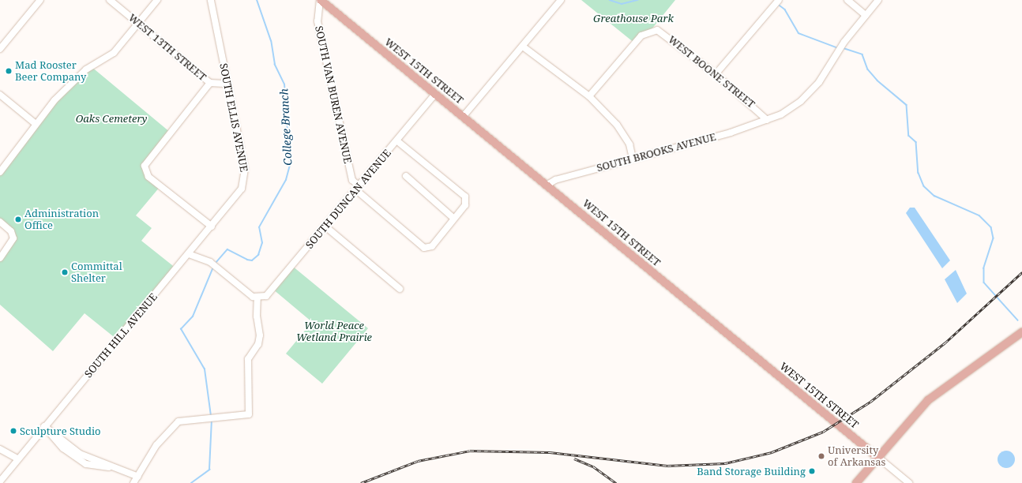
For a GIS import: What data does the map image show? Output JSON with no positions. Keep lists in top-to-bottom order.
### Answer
{
  "streets": {
    "main road": ["WEST 15TH STREET"],
    "street": [
      "WEST 13TH STREET",
      "WEST BOONE STREET",
      "SOUTH VAN BUREN AVENUE",
      "SOUTH ELLIS AVENUE",
      "SOUTH BROOKS AVENUE",
      "SOUTH DUNCAN AVENUE",
      "SOUTH HILL AVENUE"
    ]
  },
  "crossings": [
    ["WEST 15TH STREET", "SOUTH VAN BUREN AVENUE"],
    ["WEST 15TH STREET", "SOUTH BROOKS AVENUE"],
    ["WEST 15TH STREET", "SOUTH DUNCAN AVENUE"],
    ["WEST BOONE STREET", "SOUTH BROOKS AVENUE"],
    ["SOUTH VAN BUREN AVENUE", "SOUTH DUNCAN AVENUE"],
    ["SOUTH ELLIS AVENUE", "SOUTH HILL AVENUE"]
  ],
  "water": ["College Branch"],
  "parks": ["Greathouse Park", "Oaks Cemetery", "World Peace Wetland Prairie"],
  "places": [
    "Mad Rooster Beer Company",
    "Administration Office",
    "Committal Shelter",
    "Sculpture Studio",
    "University of Arkansas",
    "Band Storage Building"
  ]
}
